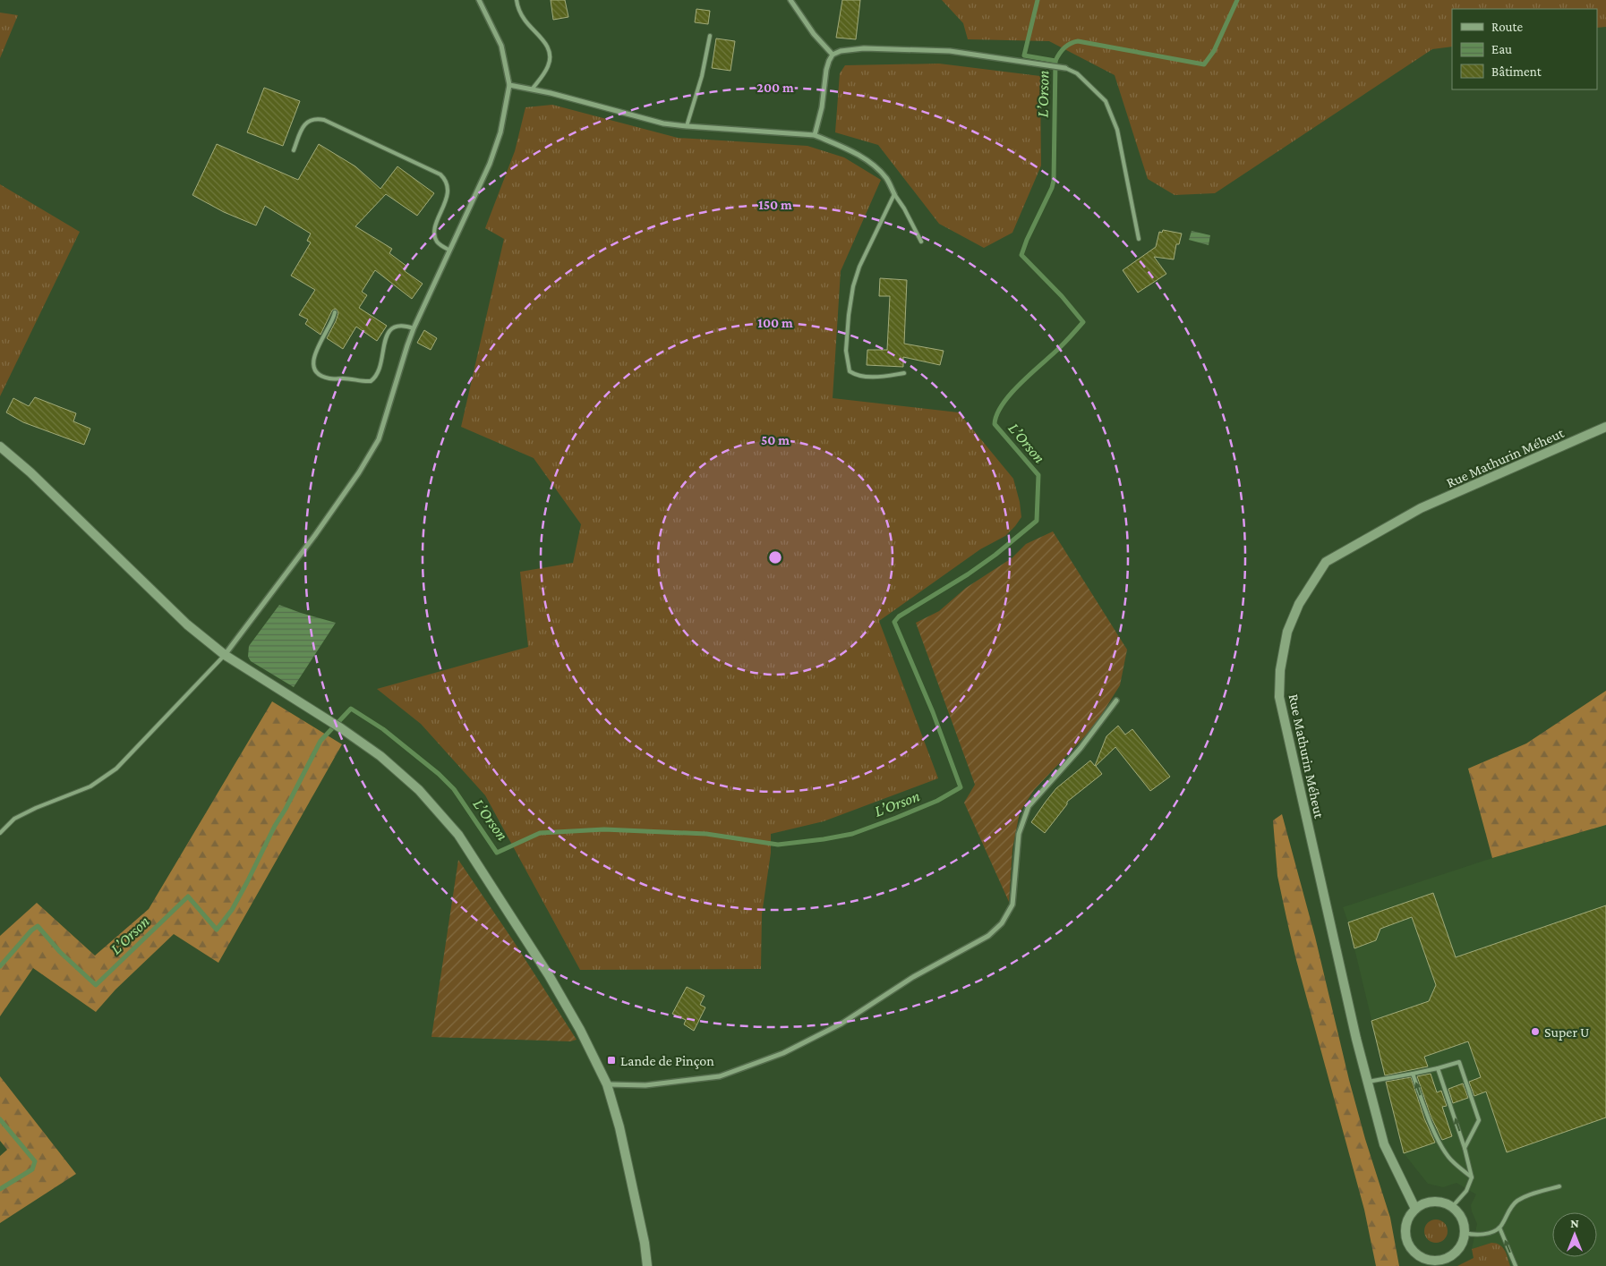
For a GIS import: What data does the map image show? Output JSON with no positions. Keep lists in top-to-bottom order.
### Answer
{
  "streets": {
    "street": ["Rue Mathurin Méheut"]
  },
  "water": ["L’Orson"],
  "places": {
    "other": ["Super U"],
    "transit": ["Lande de Pinçon"]
  },
  "legend": ["Route", "Eau", "Bâtiment"],
  "north": "top",
  "rings": [
    "200 m",
    "150 m",
    "100 m",
    "50 m"
  ]
}
